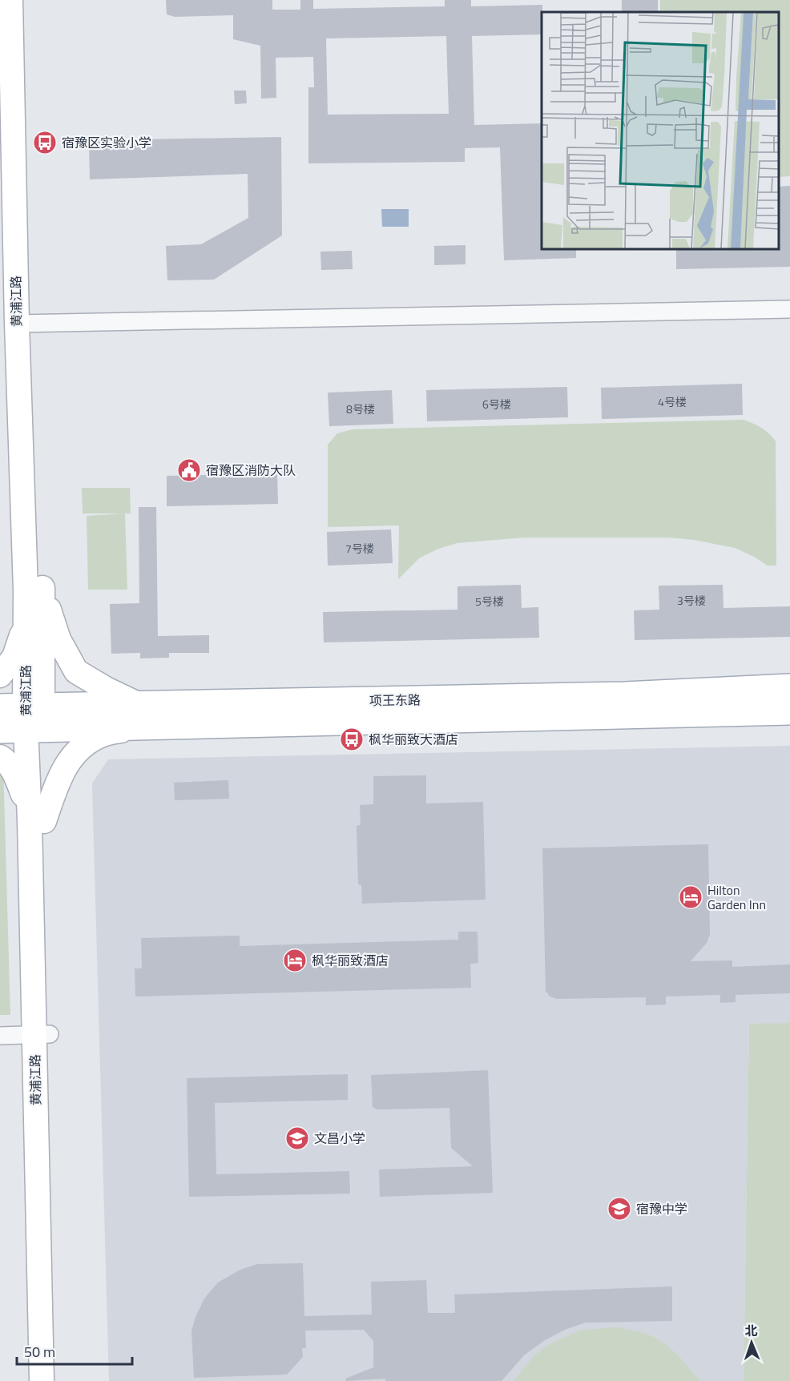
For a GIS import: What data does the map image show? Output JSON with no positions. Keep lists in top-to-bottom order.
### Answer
{
  "streets": {
    "main road": ["项王东路"],
    "street": ["黄浦江路"]
  },
  "crossings": [
    ["黄浦江路", "项王东路"]
  ],
  "places": {
    "bus stop": ["宿豫区实验小学", "枫华丽致大酒店"],
    "public building": ["宿豫区消防大队"],
    "hotel": ["Hilton Garden Inn", "枫华丽致酒店"],
    "school or university": ["文昌小学", "宿豫中学"]
  },
  "house_numbers": [
    "4号楼",
    "6号楼",
    "8号楼",
    "7号楼",
    "3号楼",
    "5号楼"
  ],
  "scale_bar": "50 m",
  "north": "top"
}
